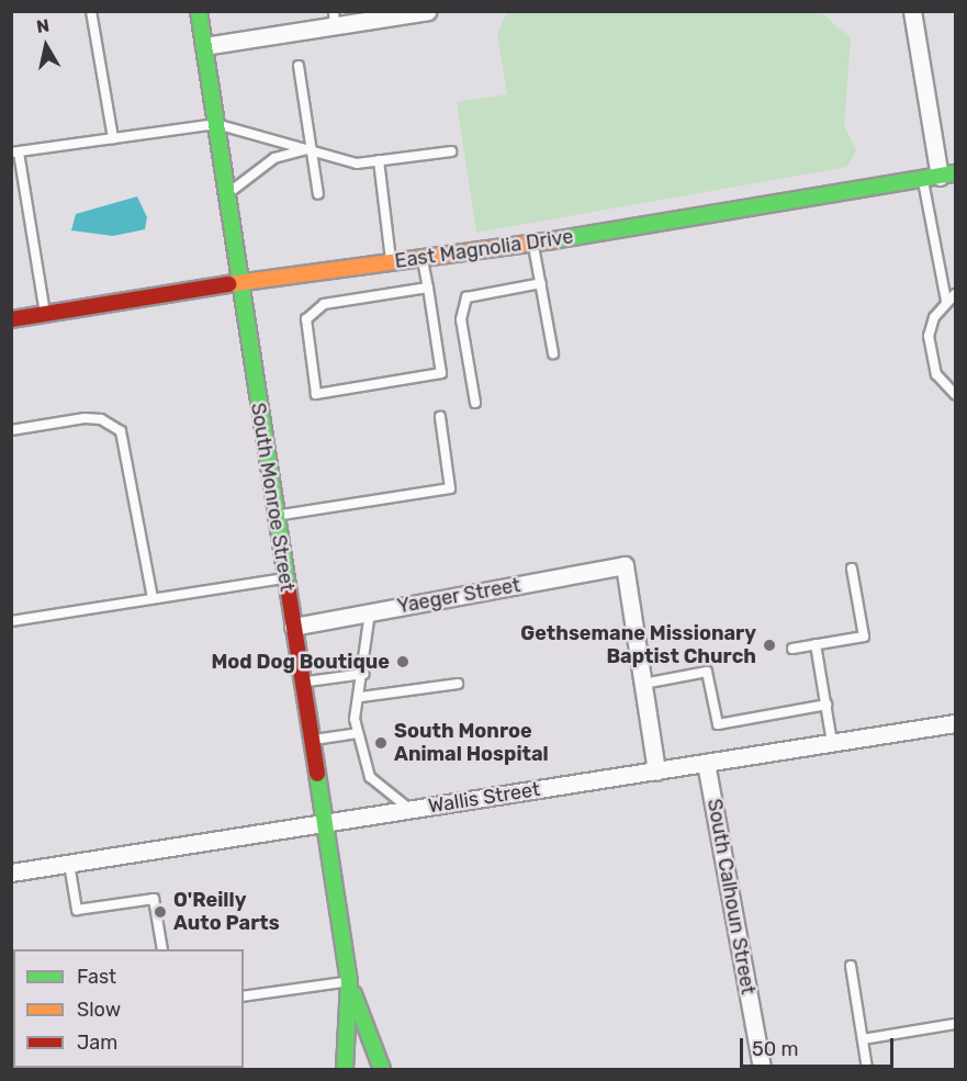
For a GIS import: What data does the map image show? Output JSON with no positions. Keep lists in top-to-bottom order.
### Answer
{
  "streets": {
    "main road": ["East Magnolia Drive", "South Monroe Street"],
    "street": ["Yaeger Street", "Wallis Street", "South Calhoun Street"]
  },
  "crossings": [
    ["East Magnolia Drive", "South Monroe Street"],
    ["South Monroe Street", "Yaeger Street"],
    ["South Monroe Street", "Wallis Street"],
    ["Wallis Street", "South Calhoun Street"]
  ],
  "places": [
    "Gethsemane Missionary Baptist Church",
    "Mod Dog Boutique",
    "South Monroe Animal Hospital",
    "O'Reilly Auto Parts"
  ],
  "legend": ["Fast", "Slow", "Jam"],
  "scale_bar": "50 m",
  "north": "top"
}
